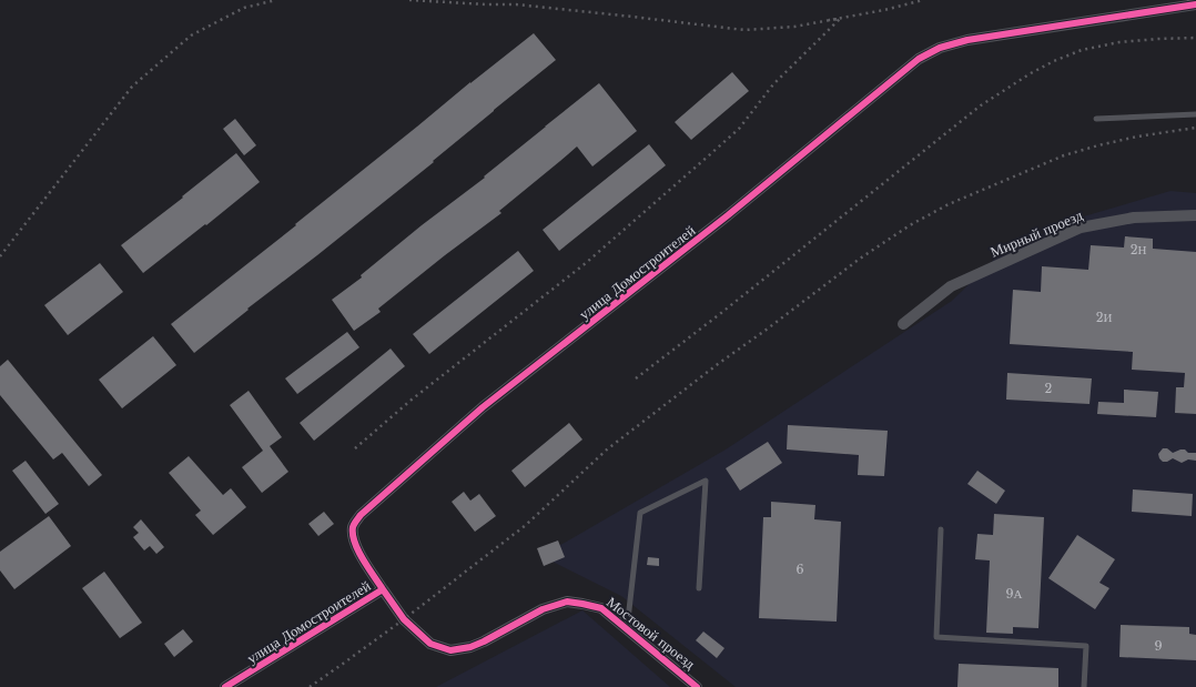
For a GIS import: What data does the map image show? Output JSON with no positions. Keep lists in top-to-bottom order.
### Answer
{
  "streets": {
    "street": ["Мирный проезд", "улица Домостроителей", "Мостовой проезд"]
  },
  "crossings": [
    ["улица Домостроителей", "Мостовой проезд"]
  ],
  "house_numbers": [
    "2Н",
    "2И",
    "2",
    "6",
    "9А",
    "9"
  ]
}
